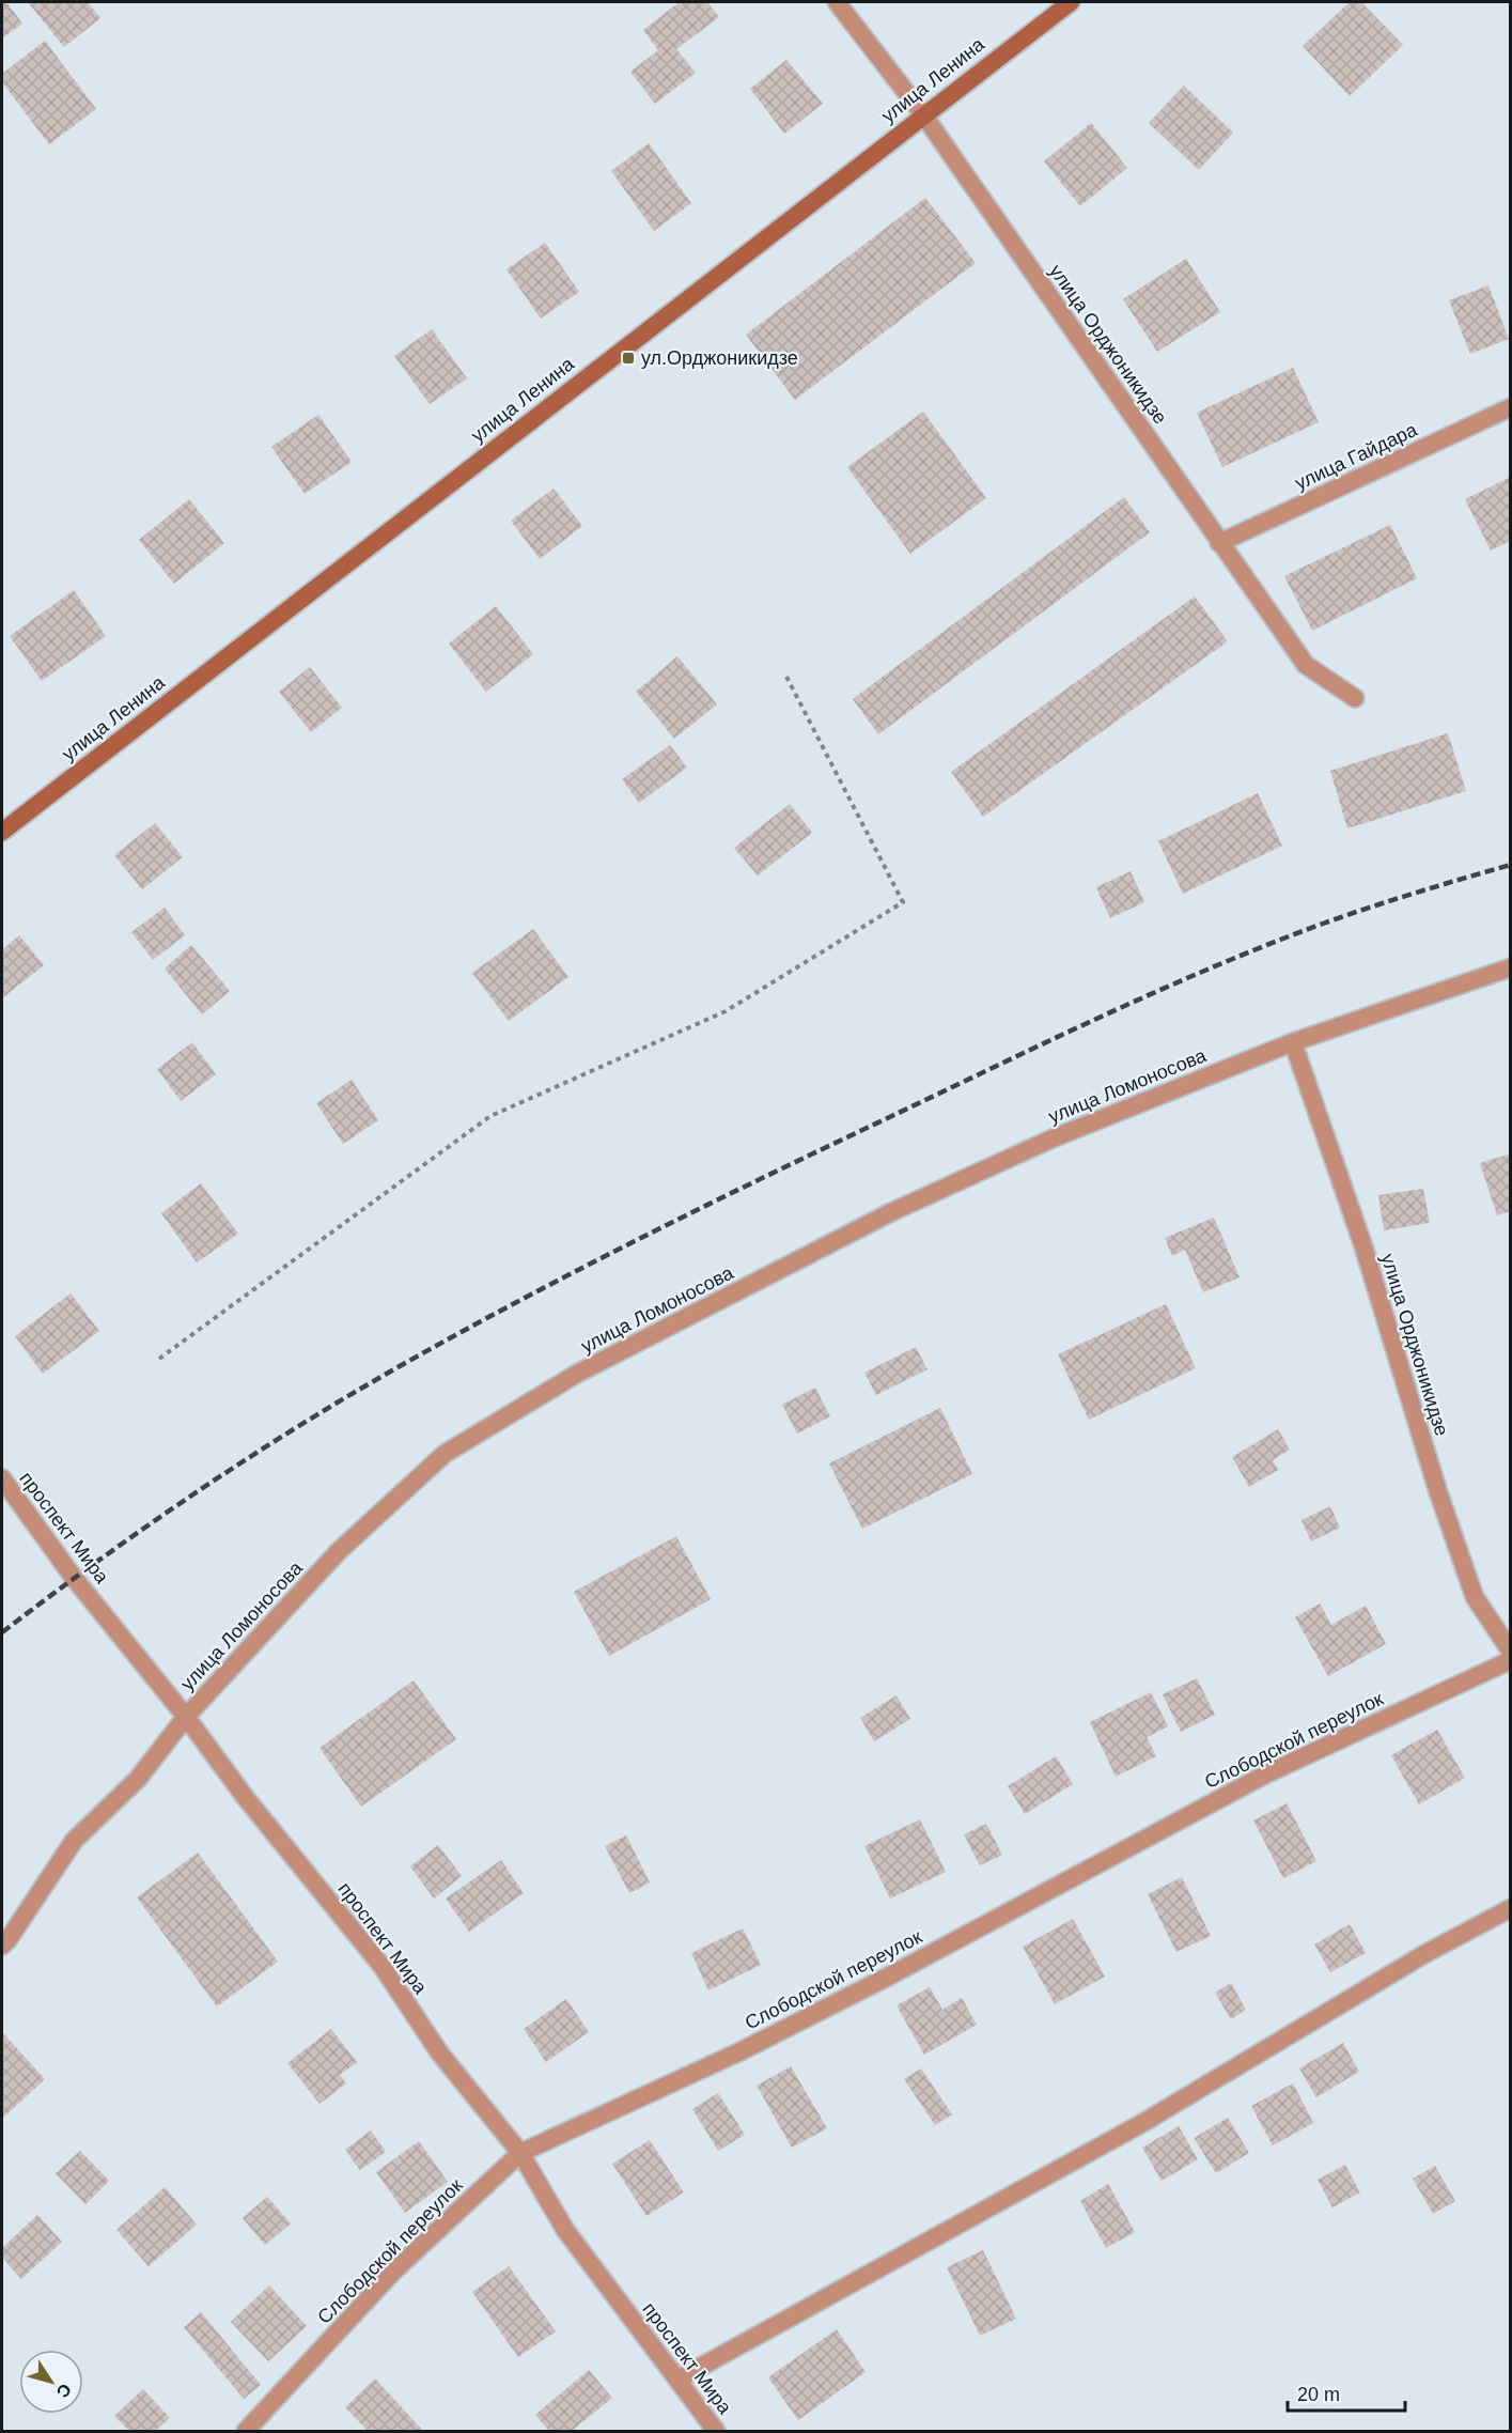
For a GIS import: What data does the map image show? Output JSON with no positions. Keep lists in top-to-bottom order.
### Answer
{
  "streets": {
    "main road": ["улица Ленина"],
    "street": [
      "улица Орджоникидзе",
      "улица Гайдара",
      "улица Ломоносова",
      "проспект Мира",
      "Слободской переулок"
    ]
  },
  "crossings": [
    ["улица Ленина", "улица Орджоникидзе"],
    ["улица Орджоникидзе", "улица Гайдара"],
    ["улица Орджоникидзе", "улица Ломоносова"],
    ["улица Ломоносова", "проспект Мира"],
    ["проспект Мира", "Слободской переулок"]
  ],
  "places": {
    "transit": ["ул.Орджоникидзе"]
  },
  "scale_bar": "20 m",
  "north": "bottom right"
}
